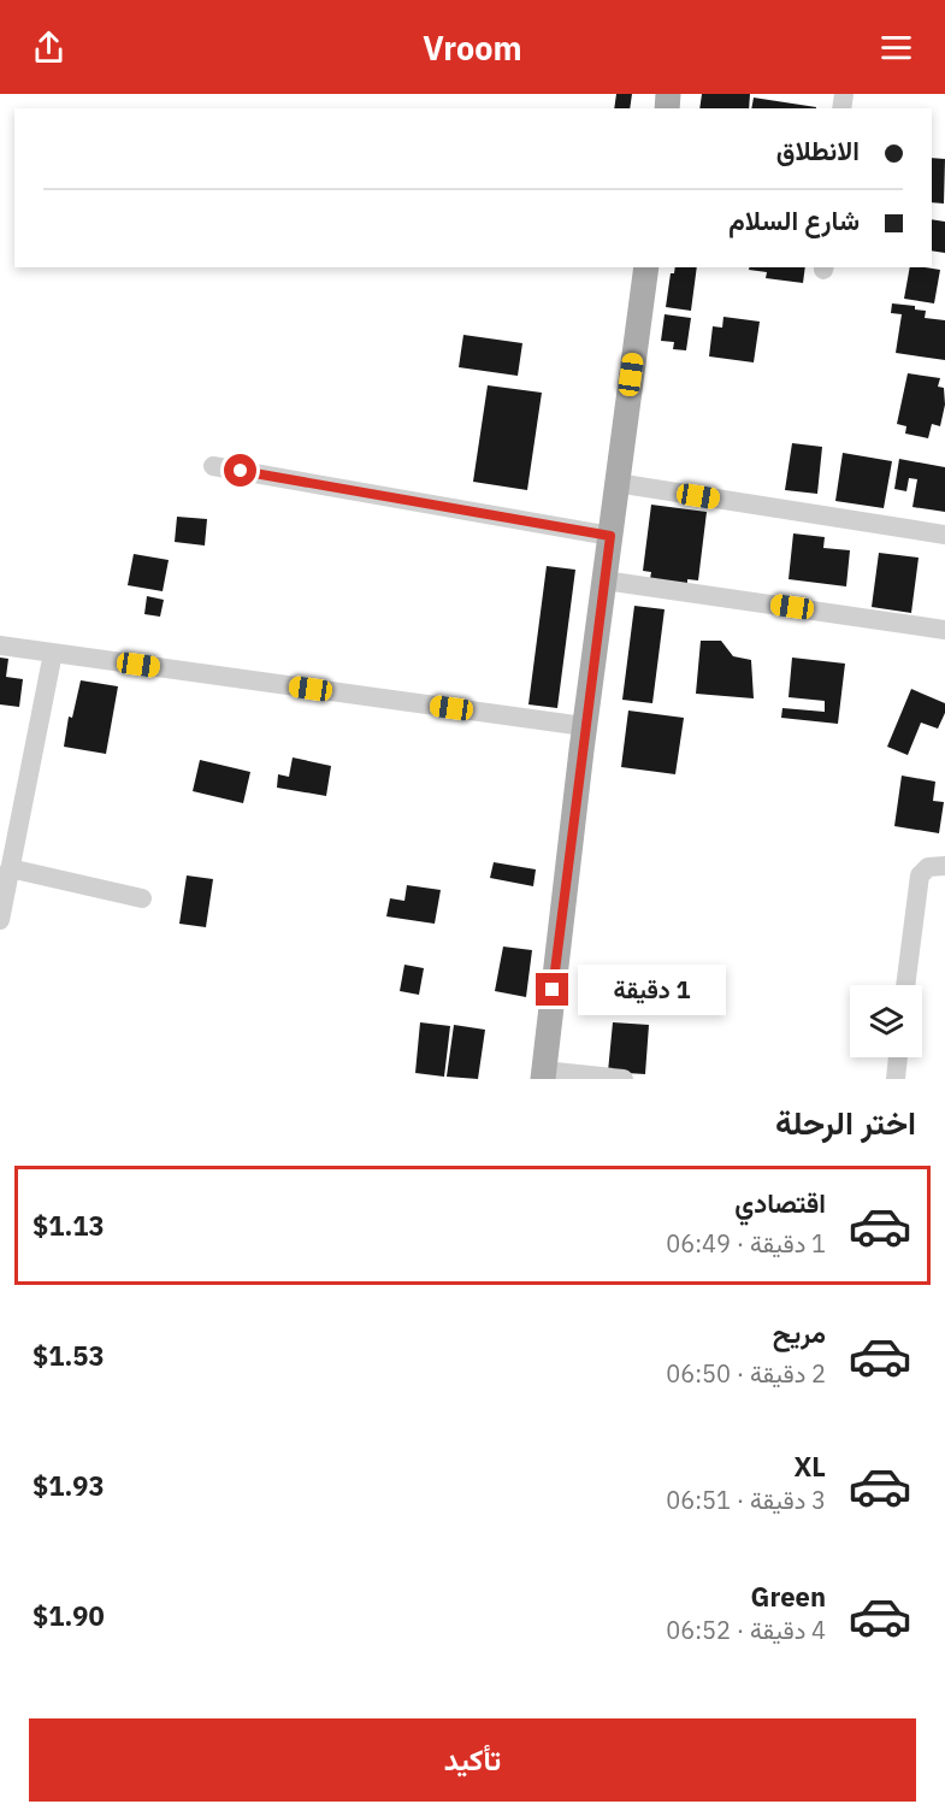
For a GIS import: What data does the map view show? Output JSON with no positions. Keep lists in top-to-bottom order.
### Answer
{
  "page": {
    "header": "Vroom",
    "banner": ["الانطلاق", "شارع السلام"],
    "bubble": "1 دقيقة",
    "heading": "اختر الرحلة",
    "list": [
      {
        "name": "اقتصادي",
        "note": "1 دقيقة · 06:49",
        "value": "$1.13"
      },
      {
        "name": "مريح",
        "note": "2 دقيقة · 06:50",
        "value": "$1.53"
      },
      {
        "name": "XL",
        "note": "3 دقيقة · 06:51",
        "value": "$1.93"
      },
      {
        "name": "Green",
        "note": "4 دقيقة · 06:52",
        "value": "$1.90"
      }
    ],
    "buttons": "تأكيد"
  }
}
